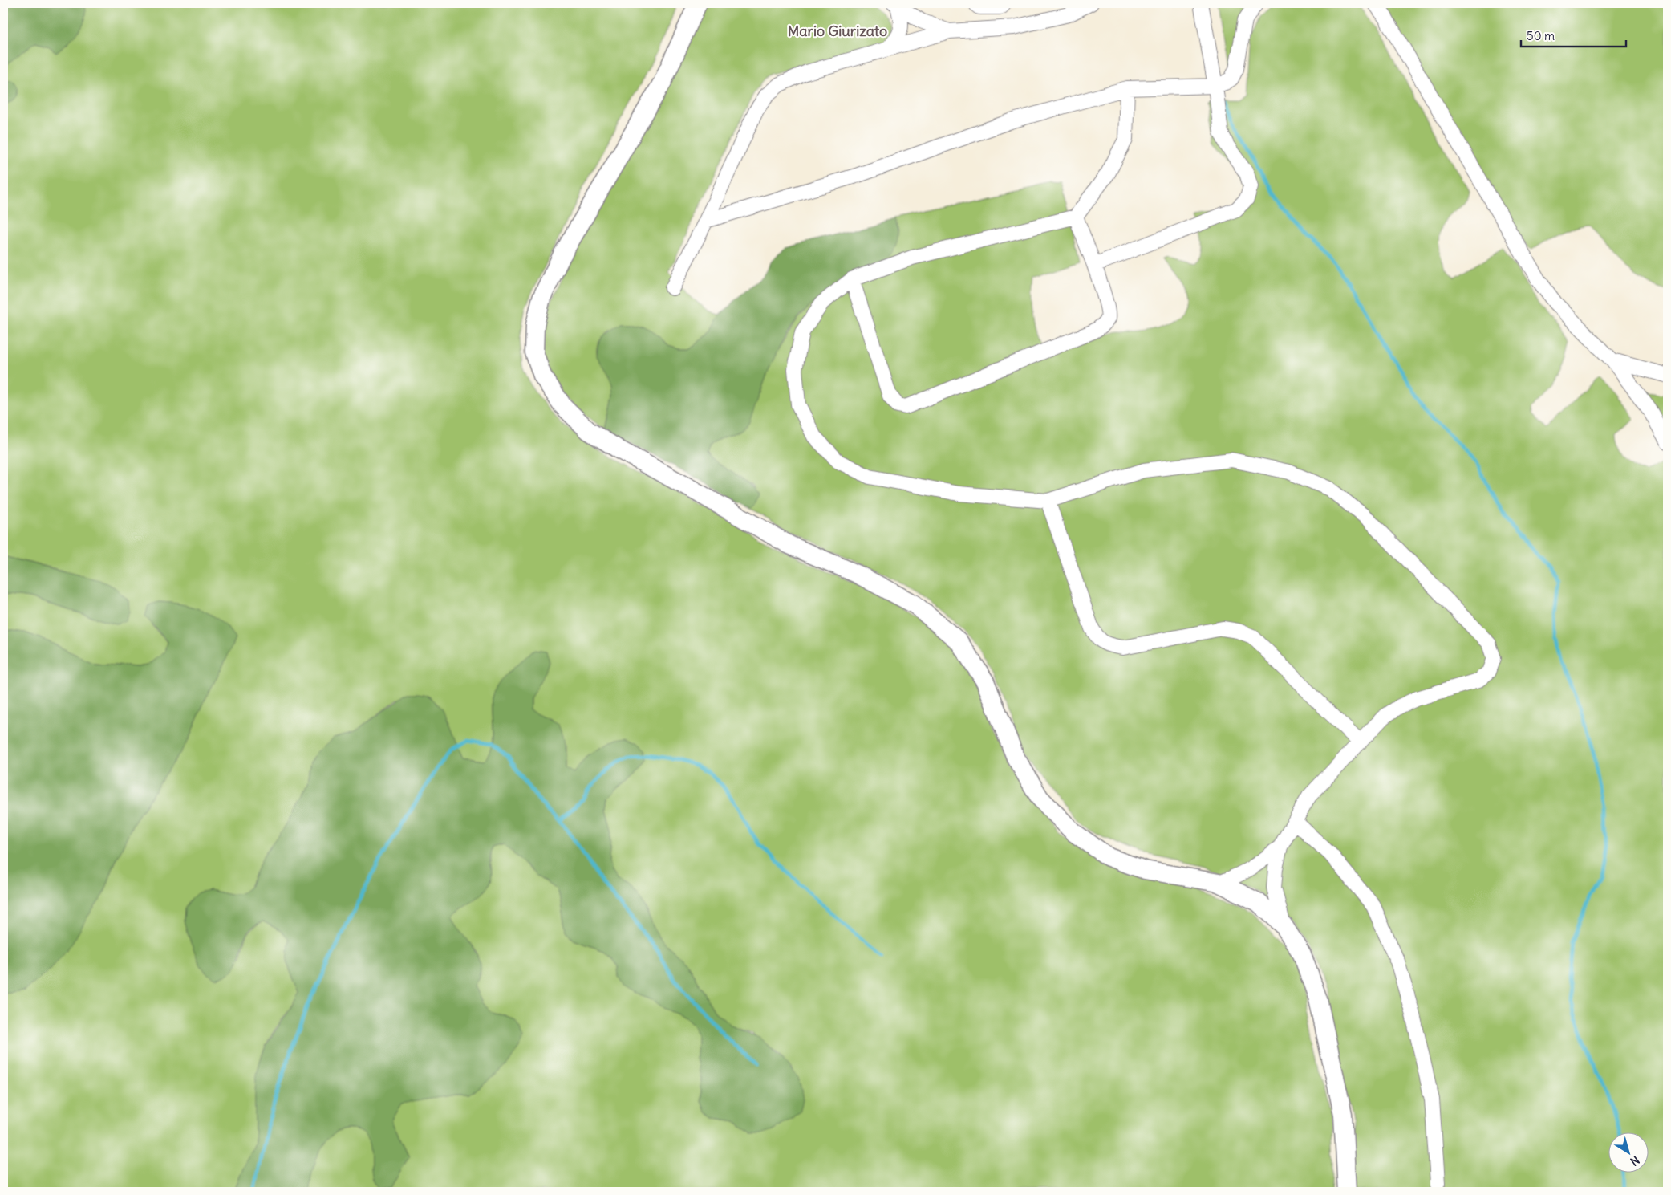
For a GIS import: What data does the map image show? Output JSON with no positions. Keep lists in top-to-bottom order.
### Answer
{
  "districts": ["Mario Giurizato"],
  "scale_bar": "50 m",
  "north": "bottom right"
}
